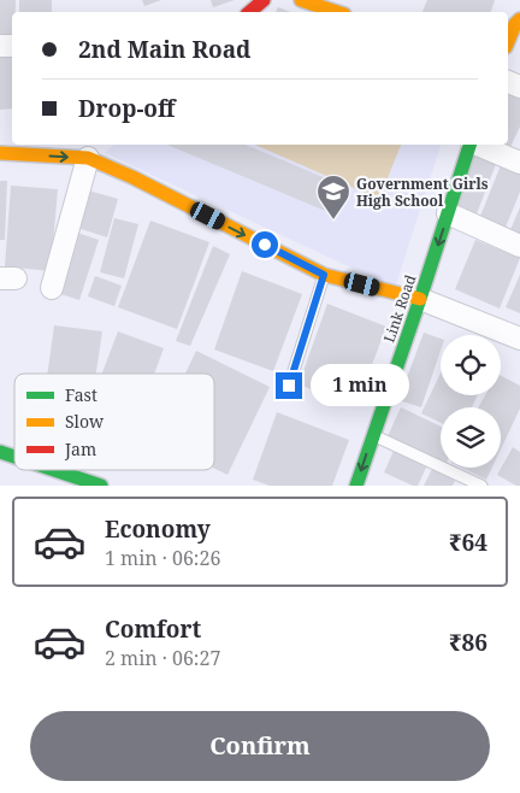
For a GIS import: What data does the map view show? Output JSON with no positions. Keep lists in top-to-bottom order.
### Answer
{
  "streets": {
    "street": ["Link Road"]
  },
  "one_way": ["Link Road"],
  "places": {
    "school or university": ["Government Girls High School"]
  },
  "legend": ["Fast", "Slow", "Jam"],
  "page": {
    "banner": ["2nd Main Road", "Drop-off"],
    "bubble": "1 min",
    "list": [
      {
        "name": "Economy",
        "note": "1 min · 06:26",
        "value": "₹64"
      },
      {
        "name": "Comfort",
        "note": "2 min · 06:27",
        "value": "₹86"
      }
    ],
    "buttons": "Confirm"
  }
}
